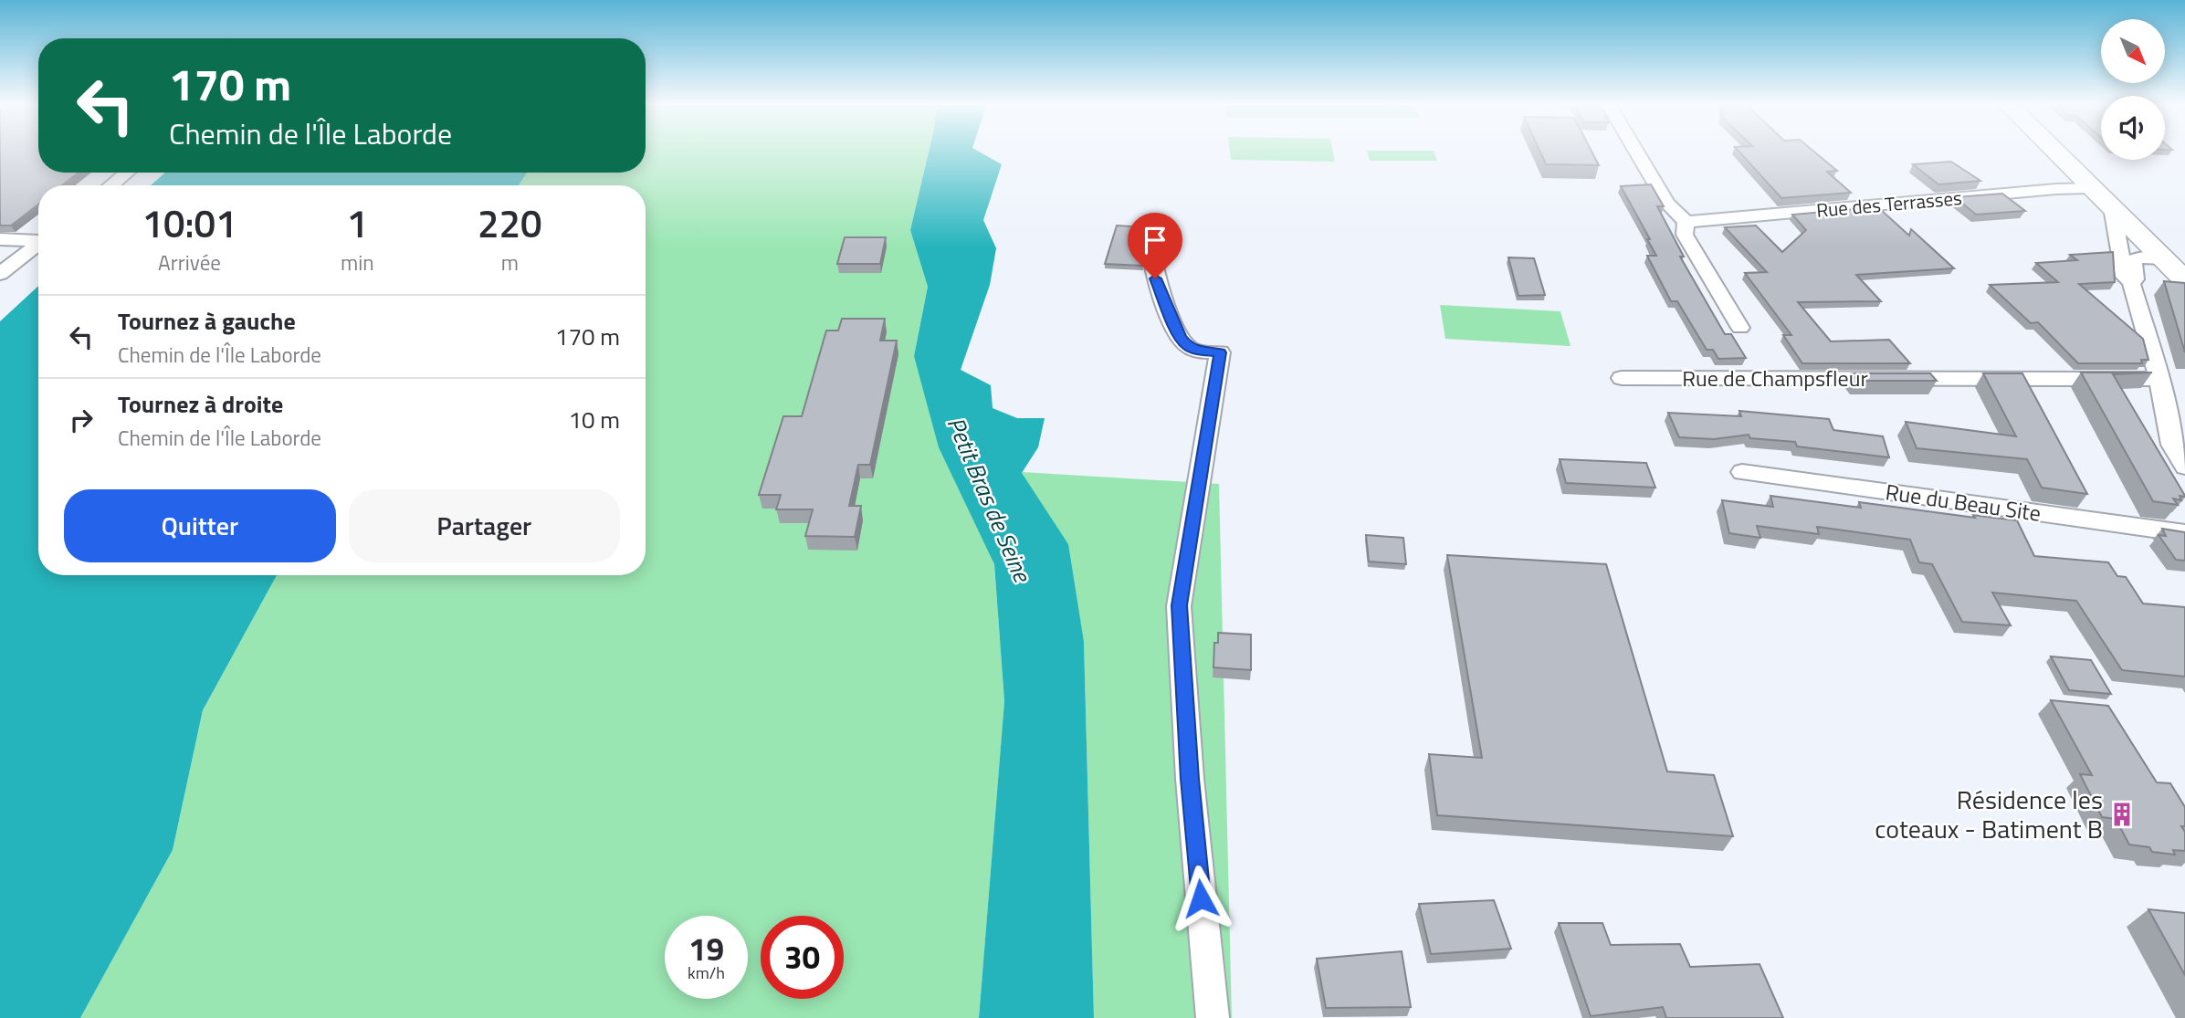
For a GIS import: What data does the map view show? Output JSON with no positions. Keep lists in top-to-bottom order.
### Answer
{
  "streets": {
    "street": ["Rue des Terrasses", "Rue de Champsfleur", "Rue du Beau Site"]
  },
  "water": ["Petit Bras de Seine"],
  "places": {
    "building": ["Résidence les coteaux - Batiment B"]
  },
  "north": "bottom right",
  "page": {
    "turn": ["170 m", "Chemin de l'Île Laborde"],
    "eta": [
      "10:01",
      "Arrivée",
      "1",
      "min",
      "220",
      "m"
    ],
    "list": [
      {
        "name": "Tournez à gauche",
        "note": "Chemin de l'Île Laborde",
        "value": "170 m"
      },
      {
        "name": "Tournez à droite",
        "note": "Chemin de l'Île Laborde",
        "value": "10 m"
      }
    ],
    "buttons": ["Quitter", "Partager"],
    "speed": "19 km/h",
    "limit": "30"
  }
}
